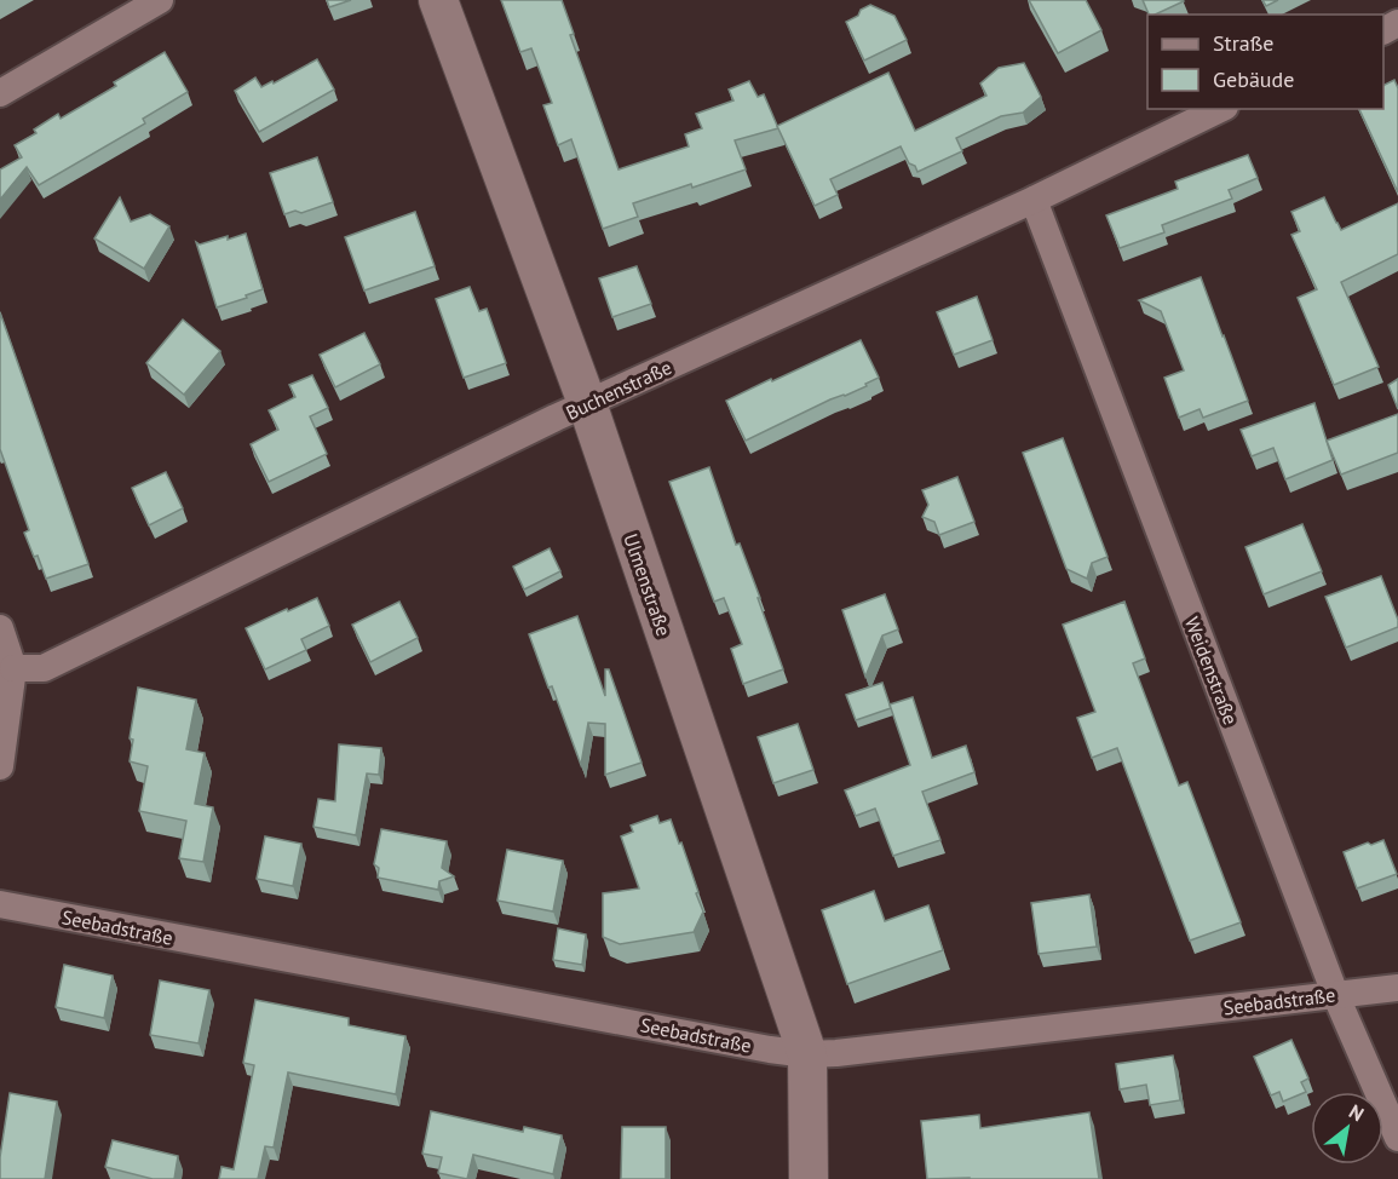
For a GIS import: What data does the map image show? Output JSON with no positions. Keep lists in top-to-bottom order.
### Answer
{
  "streets": {
    "street": [
      "Buchenstraße",
      "Ulmenstraße",
      "Weidenstraße",
      "Seebadstraße"
    ]
  },
  "crossings": [
    ["Buchenstraße", "Ulmenstraße"],
    ["Buchenstraße", "Weidenstraße"],
    ["Ulmenstraße", "Seebadstraße"],
    ["Weidenstraße", "Seebadstraße"]
  ],
  "legend": ["Straße", "Gebäude"],
  "north": "top right"
}
